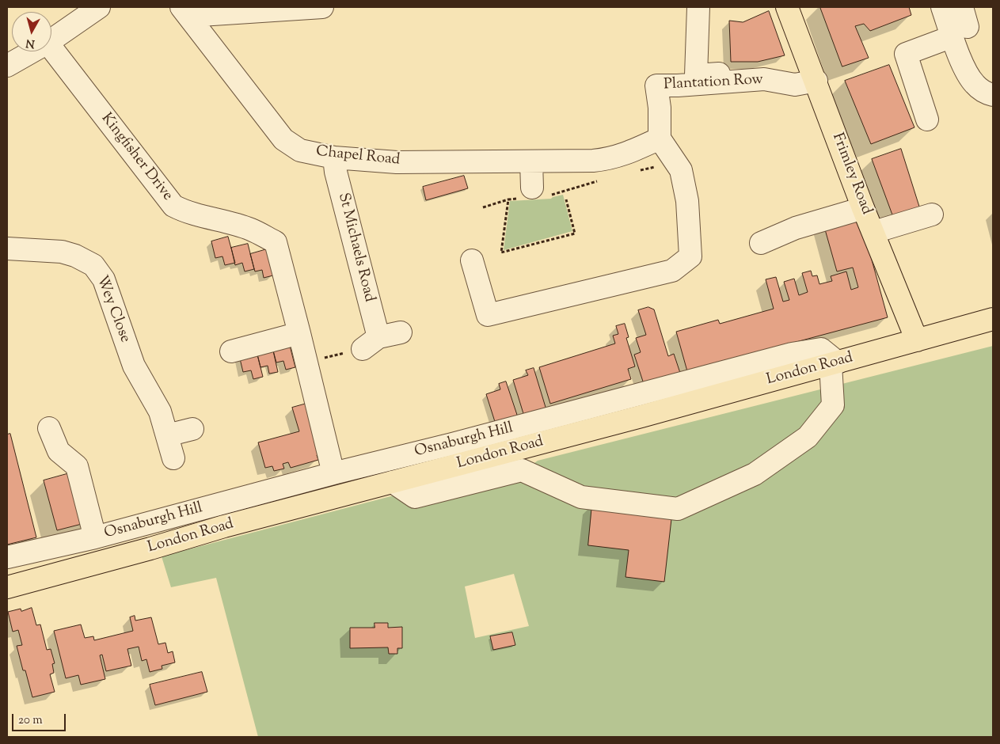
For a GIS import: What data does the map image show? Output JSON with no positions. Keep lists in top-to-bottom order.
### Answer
{
  "streets": {
    "main road": ["Frimley Road", "London Road"],
    "street": [
      "Plantation Row",
      "Chapel Road",
      "Kingfisher Drive",
      "St Michaels Road",
      "Wey Close",
      "Osnaburgh Hill"
    ]
  },
  "crossings": [
    ["Plantation Row", "Chapel Road"],
    ["Plantation Row", "Frimley Road"],
    ["Chapel Road", "St Michaels Road"],
    ["Kingfisher Drive", "Osnaburgh Hill"],
    ["Frimley Road", "London Road"],
    ["London Road", "Osnaburgh Hill"]
  ],
  "scale_bar": "20 m",
  "north": "bottom"
}
